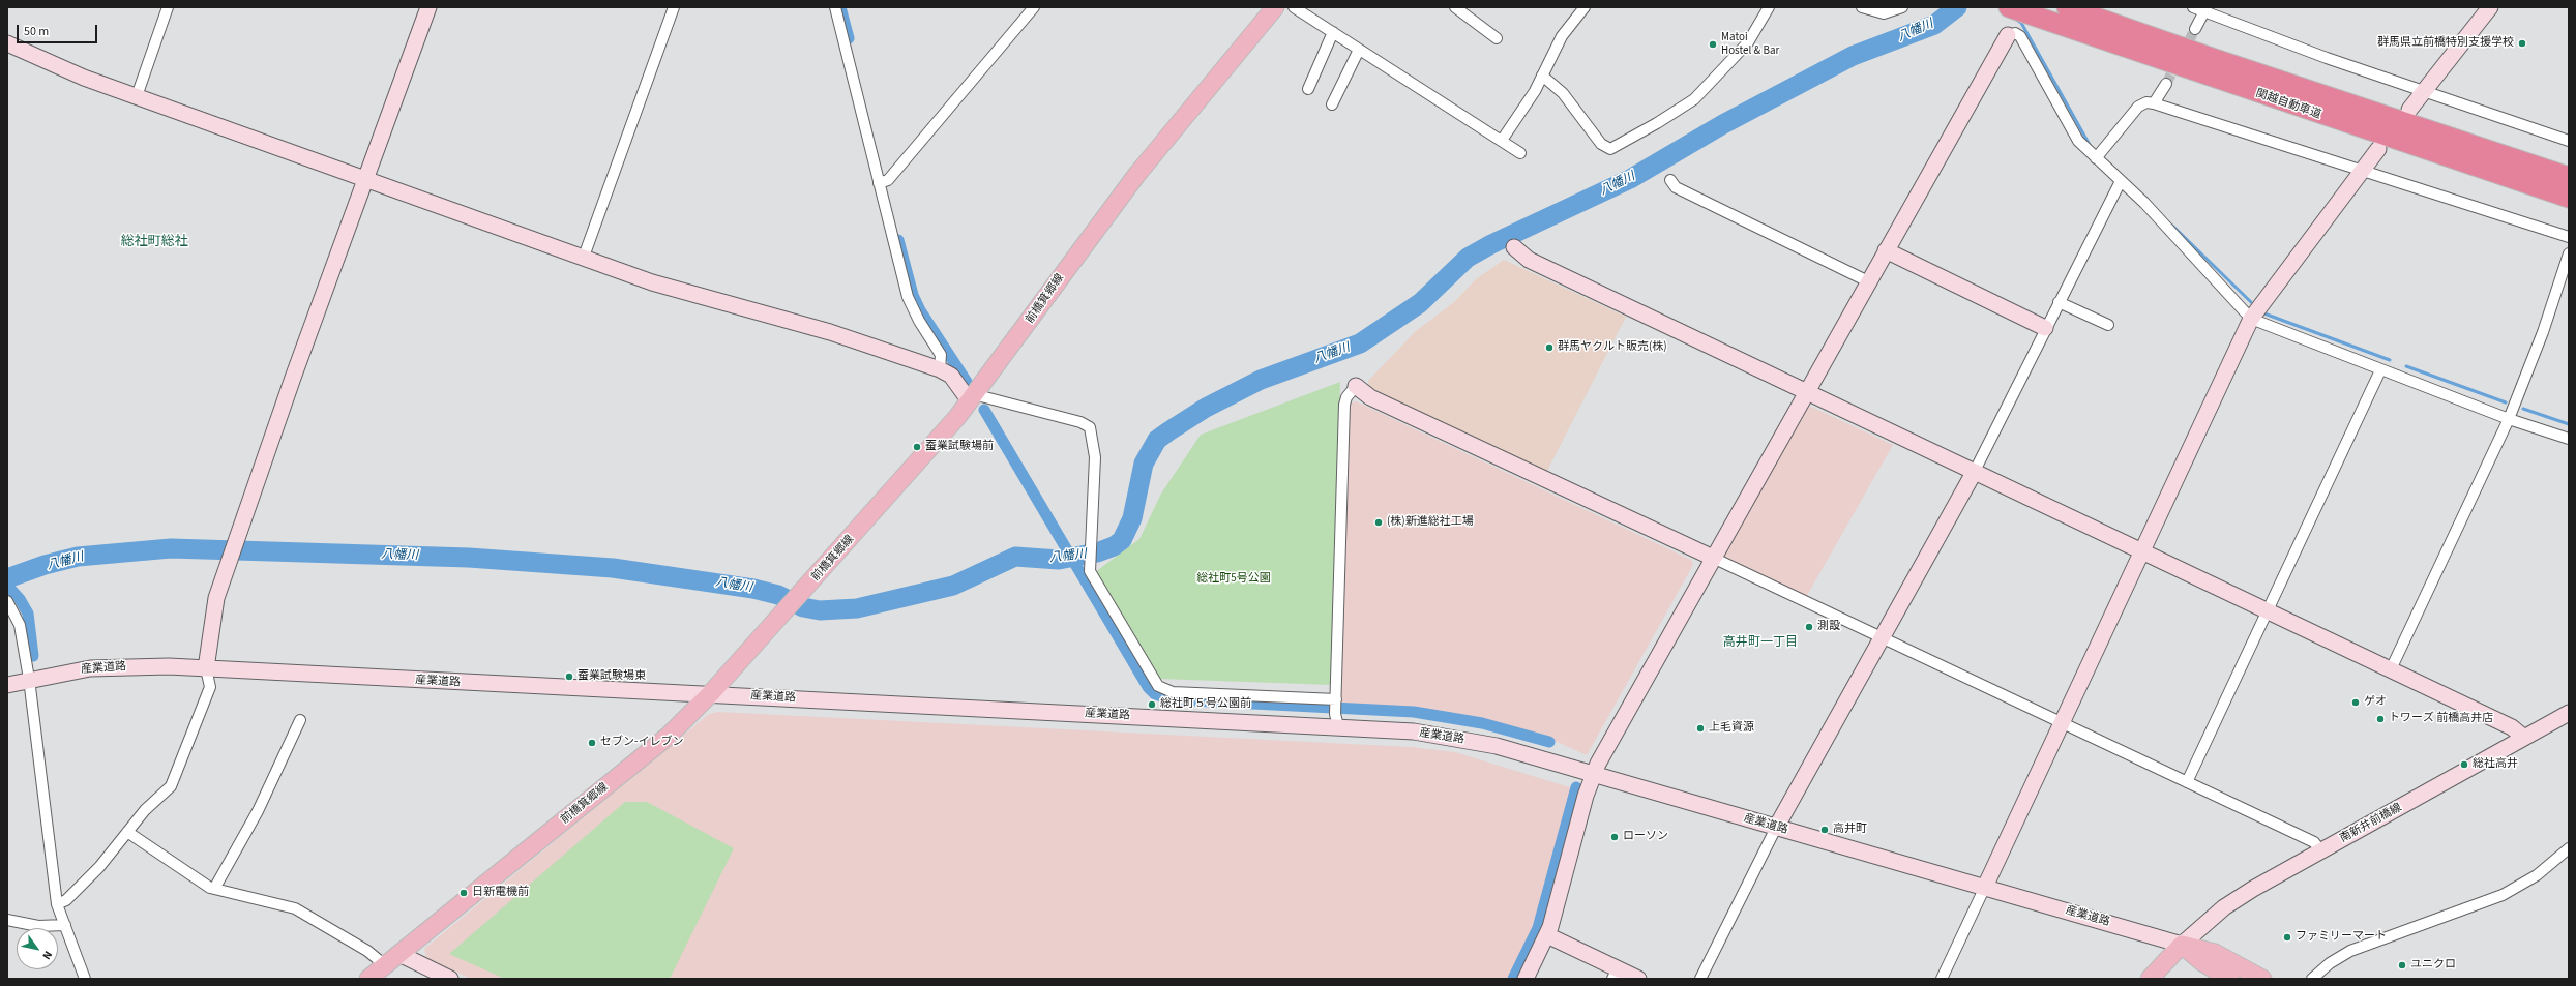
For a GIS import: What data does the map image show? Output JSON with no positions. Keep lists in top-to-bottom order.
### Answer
{
  "streets": {
    "highway": ["関越自動車道"],
    "main road": ["前橋箕郷線"],
    "street": ["産業道路", "南新井前橋線"]
  },
  "crossings": [
    ["前橋箕郷線", "産業道路"],
    ["産業道路", "南新井前橋線"]
  ],
  "districts": ["総社町総社", "高井町一丁目"],
  "water": ["八幡川"],
  "parks": ["総社町5号公園"],
  "places": [
    "群馬県立前橋特別支援学校",
    "Matoi Hostel & Bar",
    "群馬ヤクルト販売(株)",
    "蚕業試験場前",
    "(株)新進総社工場",
    "測設",
    "蚕業試験場東",
    "ゲオ",
    "総社町５号公園前",
    "トワーズ 前橋高井店",
    "上毛資源",
    "セブン-イレブン",
    "総社高井",
    "高井町",
    "ローソン",
    "日新電機前",
    "ファミリーマート",
    "ユニクロ"
  ],
  "scale_bar": "50 m",
  "north": "bottom right"
}
